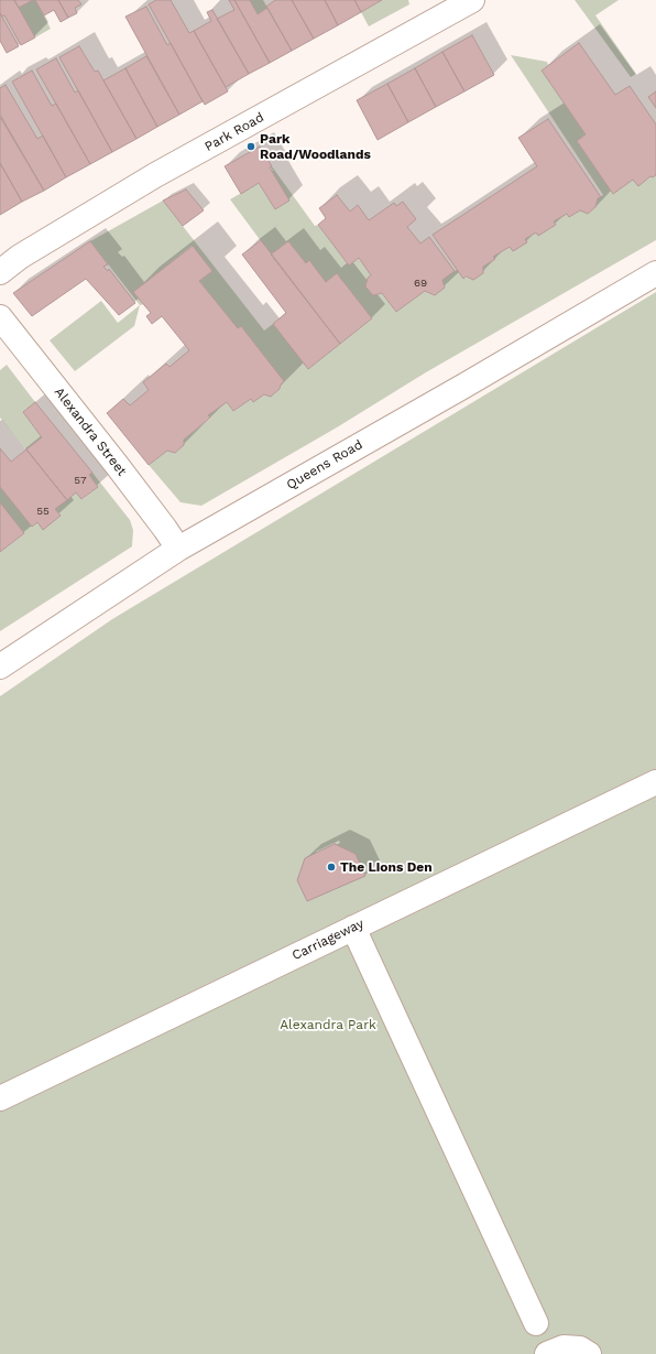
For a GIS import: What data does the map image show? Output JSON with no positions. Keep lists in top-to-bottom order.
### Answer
{
  "streets": {
    "street": [
      "Park Road",
      "Alexandra Street",
      "Queens Road",
      "Carriageway"
    ]
  },
  "crossings": [
    ["Alexandra Street", "Queens Road"]
  ],
  "parks": ["Alexandra Park"],
  "places": ["Park Road/Woodlands", "The Lions Den"],
  "house_numbers": ["69", "57", "55"]
}
